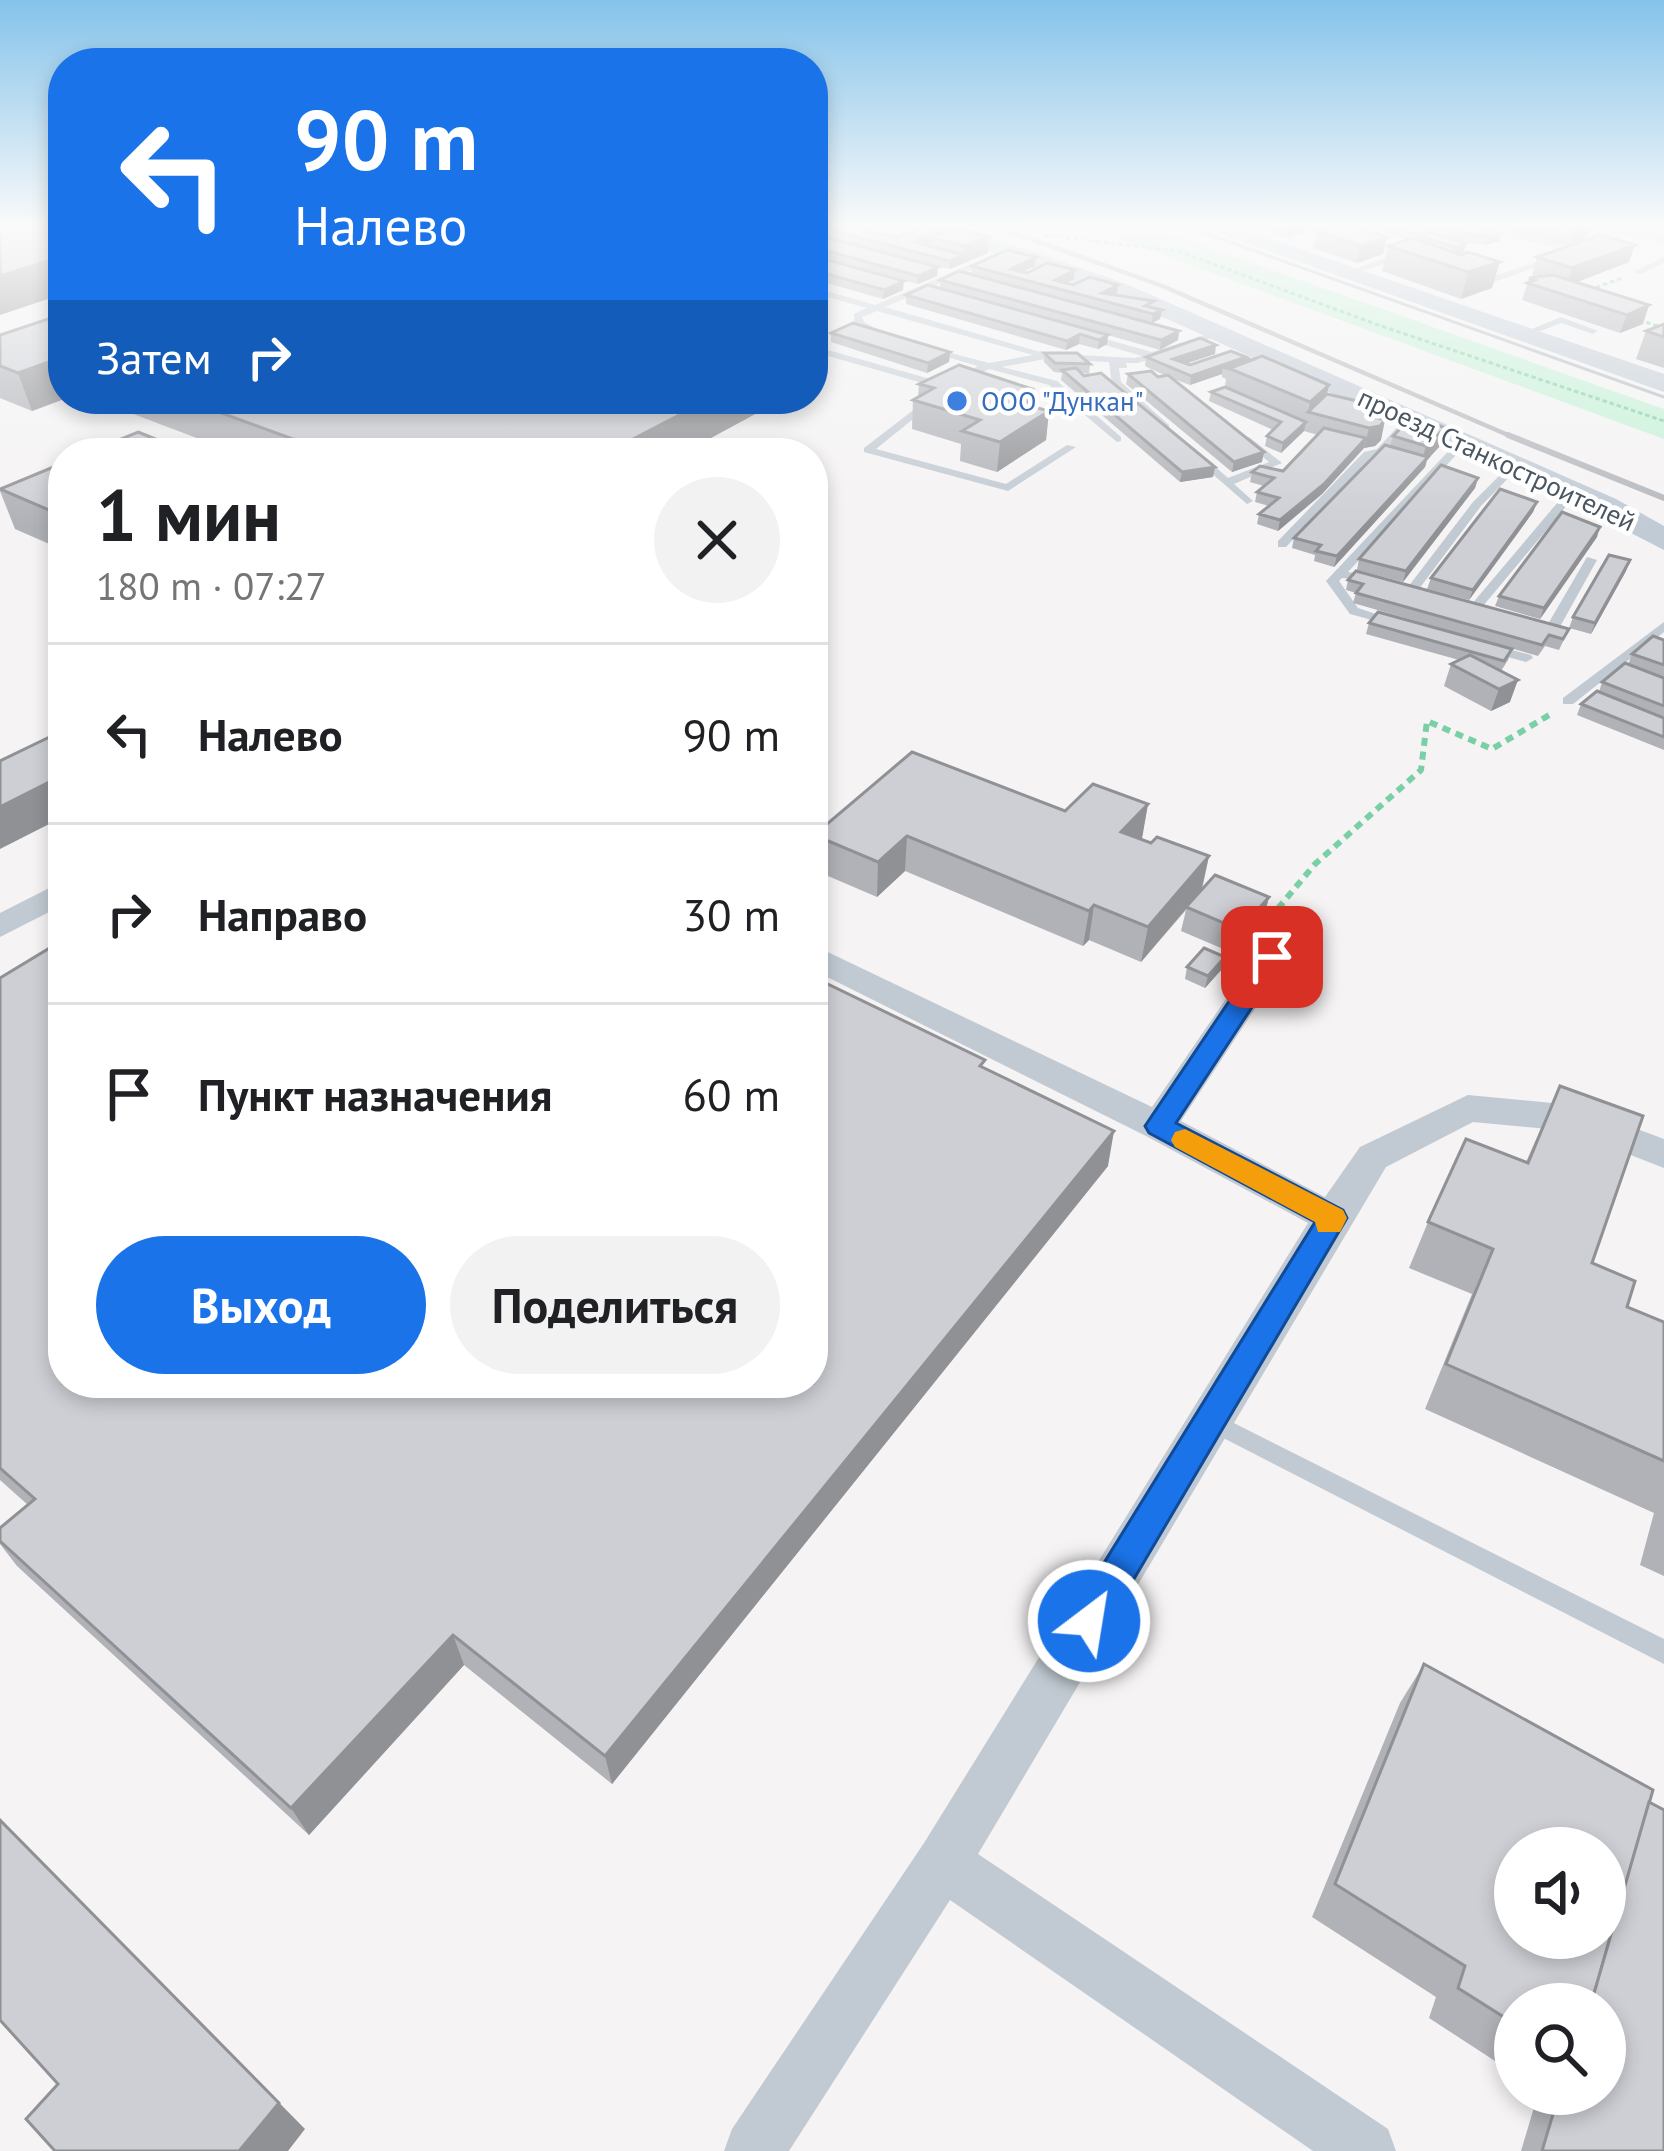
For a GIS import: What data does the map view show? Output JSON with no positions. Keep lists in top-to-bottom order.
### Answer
{
  "streets": {
    "main road": ["проезд Станкостроителей"]
  },
  "places": ["ООО \"Дункан\""],
  "page": {
    "turn": ["90 m", "Налево"],
    "then": "Затем",
    "heading": ["1 мин", "180 m · 07:27"],
    "list": [
      {
        "name": "Налево",
        "value": "90 m"
      },
      {
        "name": "Направо",
        "value": "30 m"
      },
      {
        "name": "Пункт назначения",
        "value": "60 m"
      }
    ],
    "buttons": ["Выход", "Поделиться"]
  }
}
